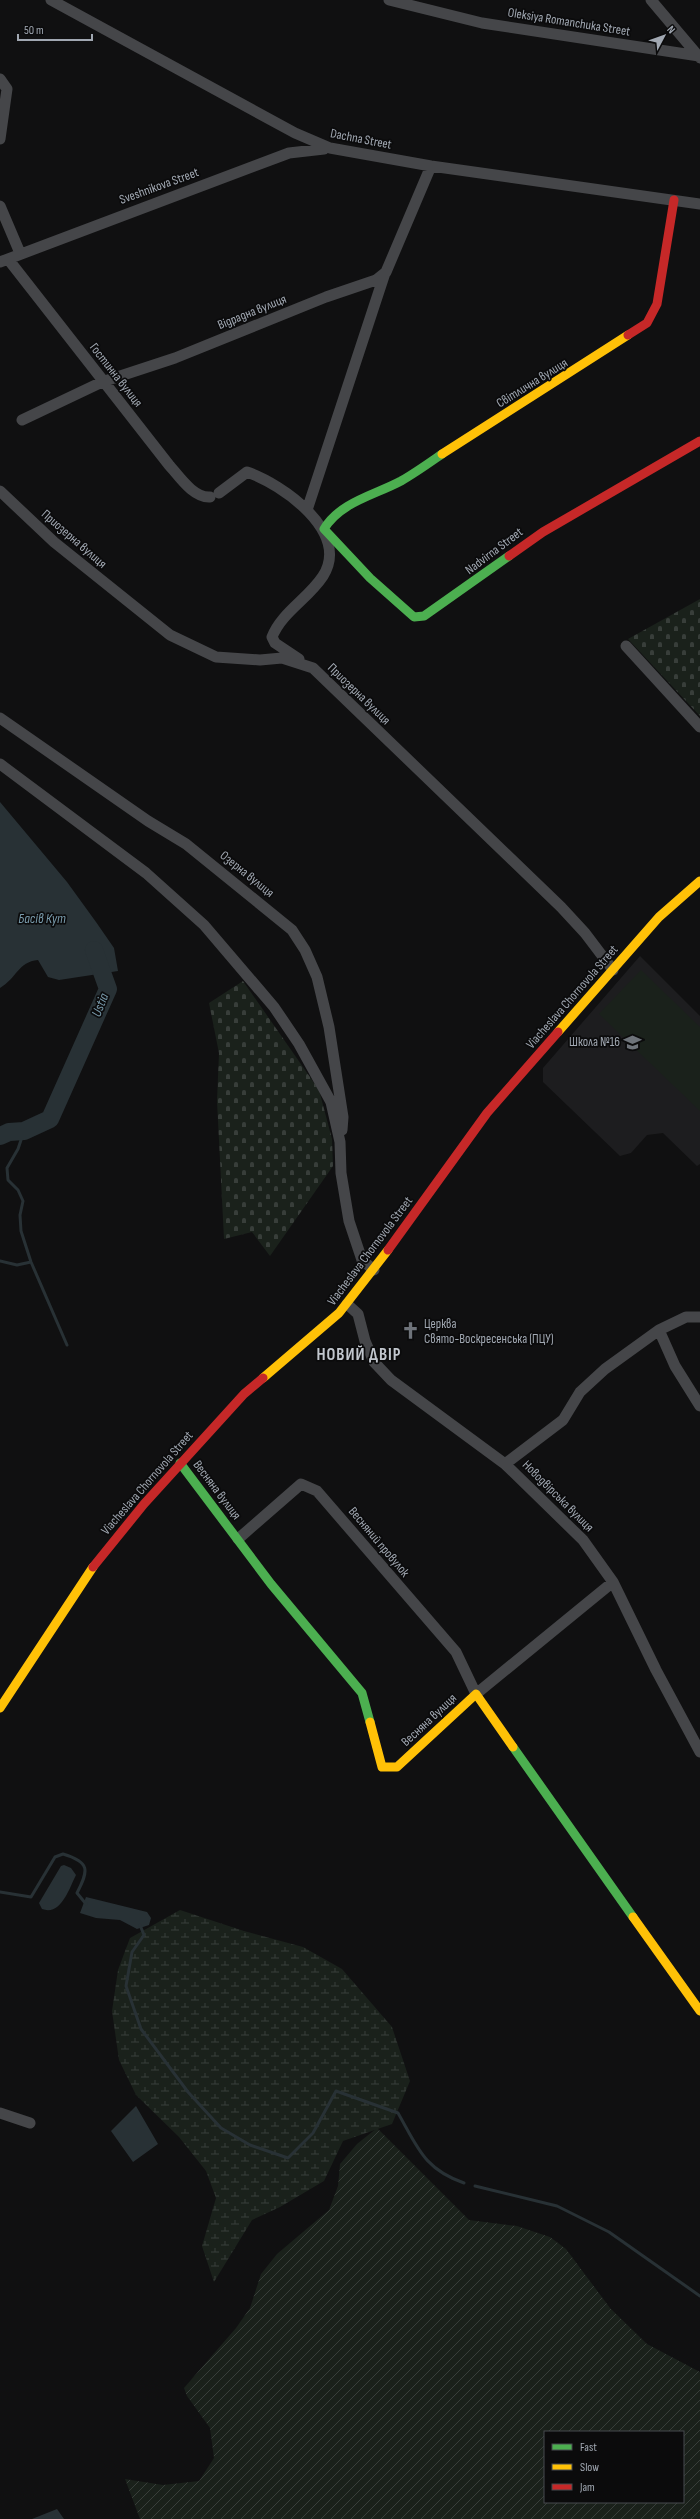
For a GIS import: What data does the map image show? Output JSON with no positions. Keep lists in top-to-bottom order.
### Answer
{
  "streets": {
    "street": [
      "Oleksiya Romanchuka Street",
      "Dachna Street",
      "Sveshnikova Street",
      "Відрадна вулиця",
      "Гостинна вулиця",
      "Світлична вулиця",
      "Приозерна вулиця",
      "Nadvirna Street",
      "Озерна вулиця",
      "Viacheslava Chornovola Street",
      "Весняна вулиця",
      "Новодвірська вулиця",
      "Весняний провулок"
    ]
  },
  "crossings": [
    ["Dachna Street", "Sveshnikova Street"],
    ["Dachna Street", "Світлична вулиця"],
    ["Sveshnikova Street", "Гостинна вулиця"],
    ["Відрадна вулиця", "Гостинна вулиця"],
    ["Гостинна вулиця", "Світлична вулиця"],
    ["Гостинна вулиця", "Nadvirna Street"],
    ["Світлична вулиця", "Nadvirna Street"],
    ["Приозерна вулиця", "Viacheslava Chornovola Street"],
    ["Viacheslava Chornovola Street", "Весняна вулиця"],
    ["Viacheslava Chornovola Street", "Новодвірська вулиця"],
    ["Весняна вулиця", "Весняний провулок"]
  ],
  "districts": ["НОВИЙ ДВІР"],
  "water": ["Басів Кут", "Ustia"],
  "places": {
    "school or university": ["Школа №16"],
    "church": ["Церква Свято-Воскресенська (ПЦУ)"]
  },
  "legend": ["Fast", "Slow", "Jam"],
  "scale_bar": "50 m",
  "north": "top right"
}
